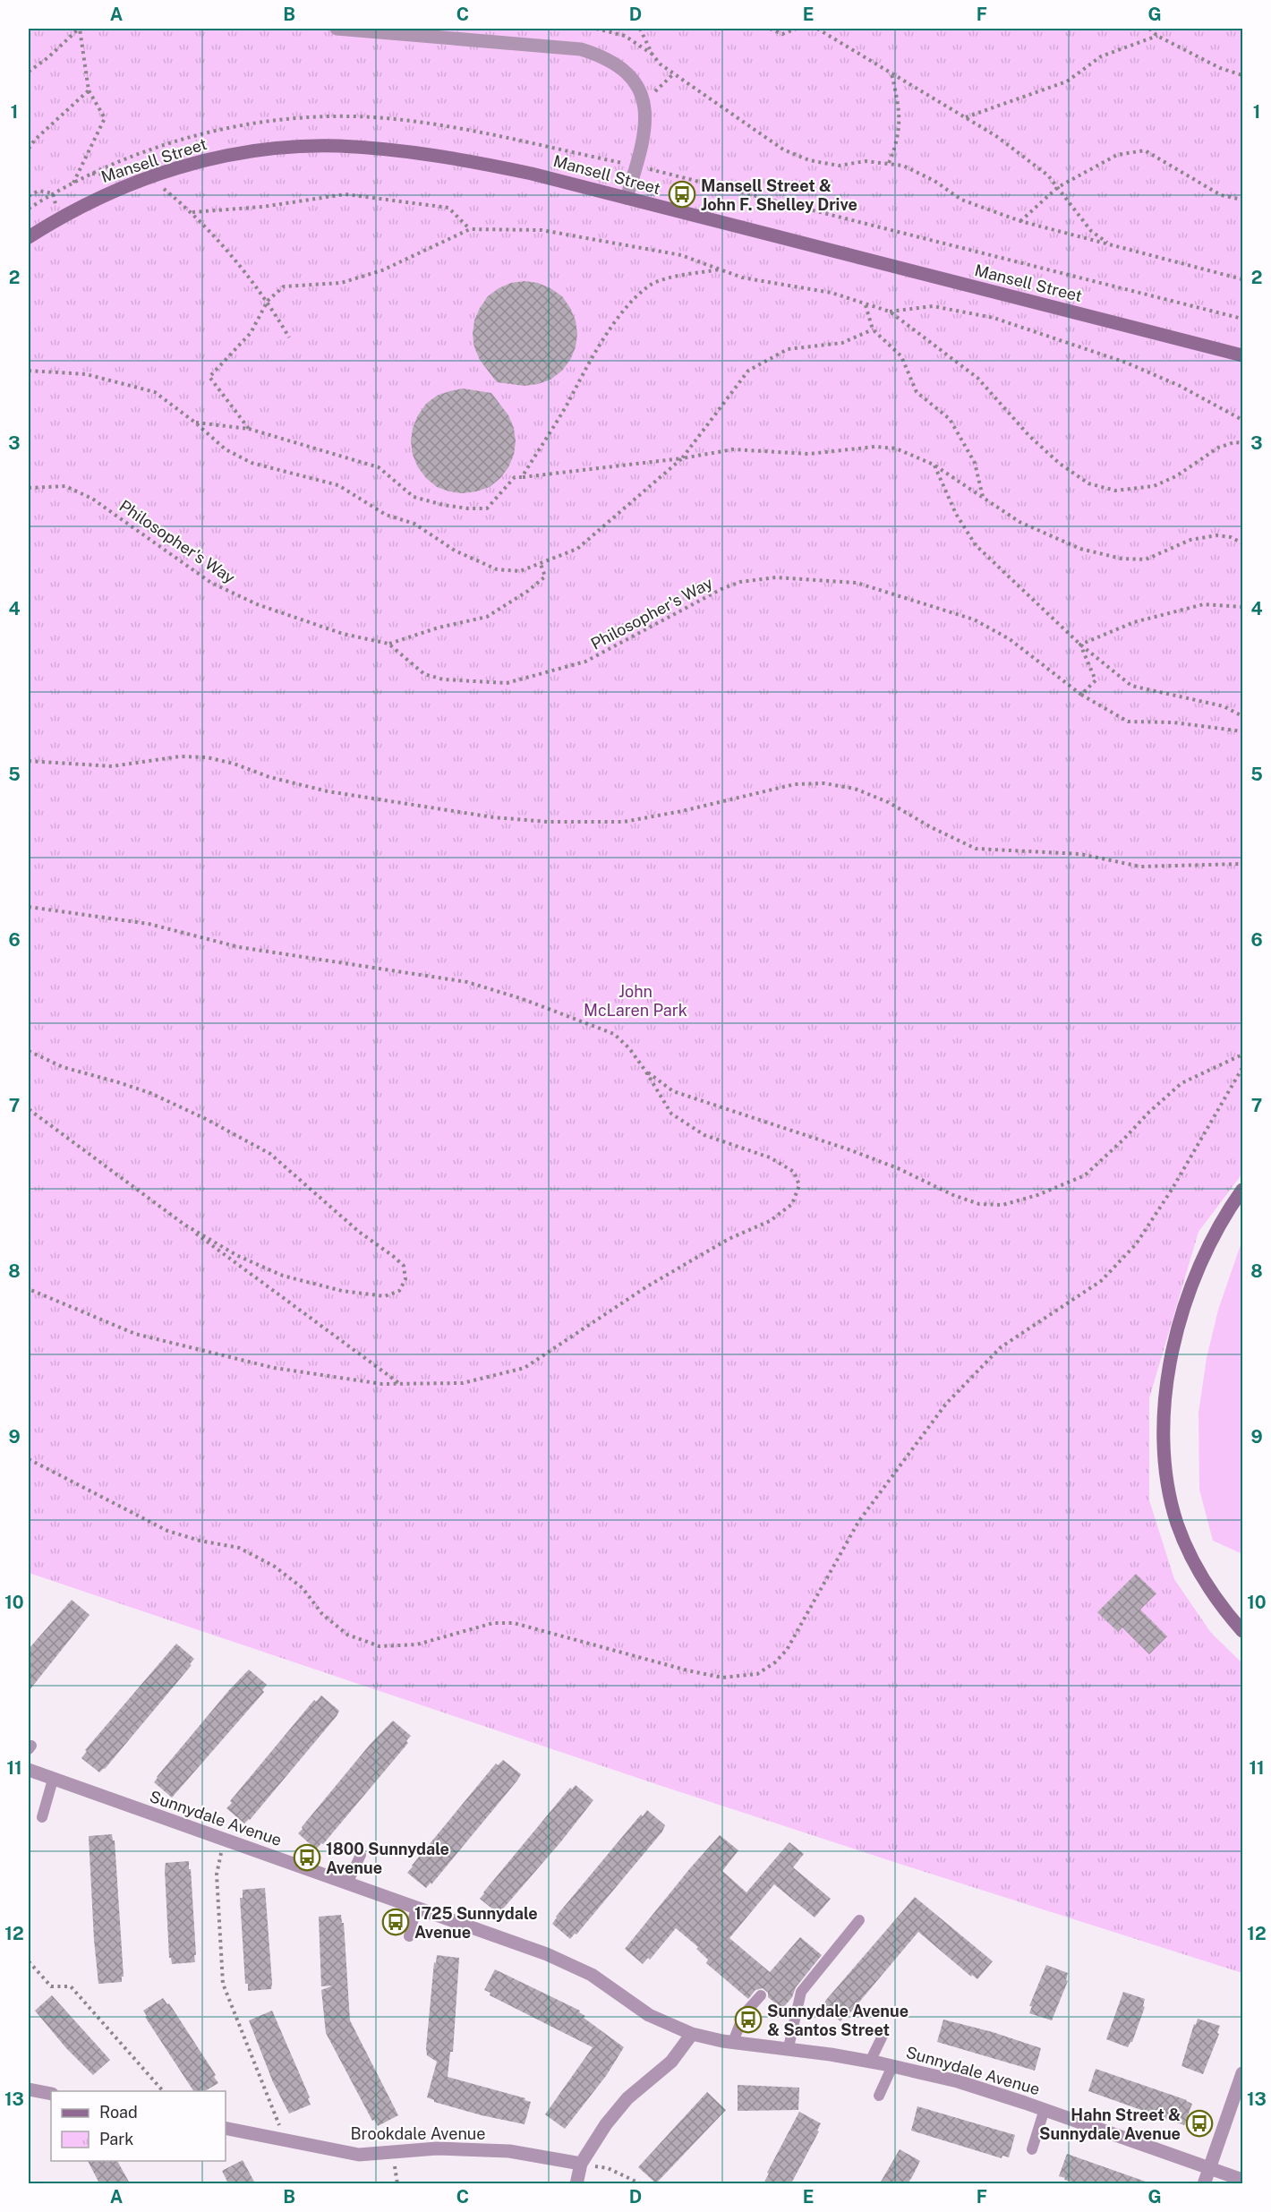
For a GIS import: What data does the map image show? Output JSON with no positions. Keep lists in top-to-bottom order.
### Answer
{
  "streets": {
    "street": ["Mansell Street", "Sunnydale Avenue", "Brookdale Avenue"],
    "path": ["Philosopher's Way"]
  },
  "parks": ["John McLaren Park"],
  "places": {
    "bus stop": [
      "Mansell Street & John F. Shelley Drive",
      "1800 Sunnydale Avenue",
      "1725 Sunnydale Avenue",
      "Sunnydale Avenue & Santos Street",
      "Hahn Street & Sunnydale Avenue"
    ]
  },
  "legend": ["Road", "Park"],
  "grid": {
    "columns": [
      "A",
      "B",
      "C",
      "D",
      "E",
      "F",
      "G"
    ],
    "rows": [
      "1",
      "2",
      "3",
      "4",
      "5",
      "6",
      "7",
      "8",
      "9",
      "10",
      "11",
      "12",
      "13"
    ]
  }
}
